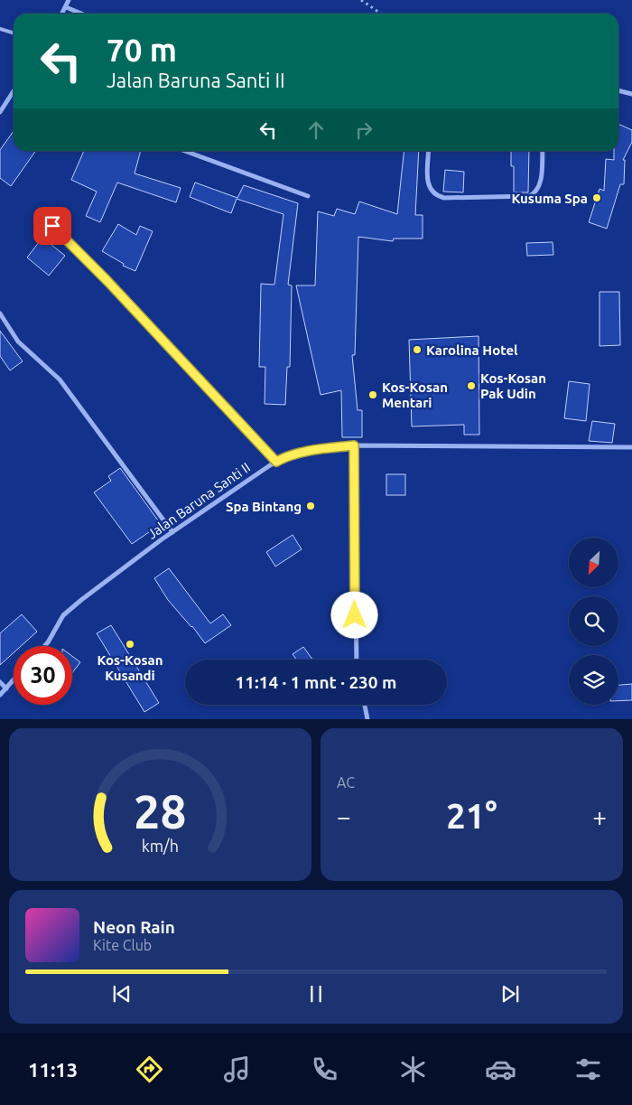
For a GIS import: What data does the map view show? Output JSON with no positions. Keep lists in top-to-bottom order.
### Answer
{
  "streets": {
    "street": ["Jalan Baruna Santi II"]
  },
  "places": [
    "Kusuma Spa",
    "Karolina Hotel",
    "Kos-Kosan Pak Udin",
    "Kos-Kosan Mentari",
    "Spa Bintang",
    "Kos-Kosan Kusandi"
  ],
  "north": "bottom left",
  "page": {
    "turn": ["70 m", "Jalan Baruna Santi II"],
    "limit": "30",
    "trip": "11:14 · 1 mnt · 230 m",
    "tile": "AC",
    "heat": ["−", "21°", "+"],
    "song": ["Neon Rain", "Kite Club"],
    "tabs": "11:13",
    "gauge": ["28", "km/h"]
  }
}
